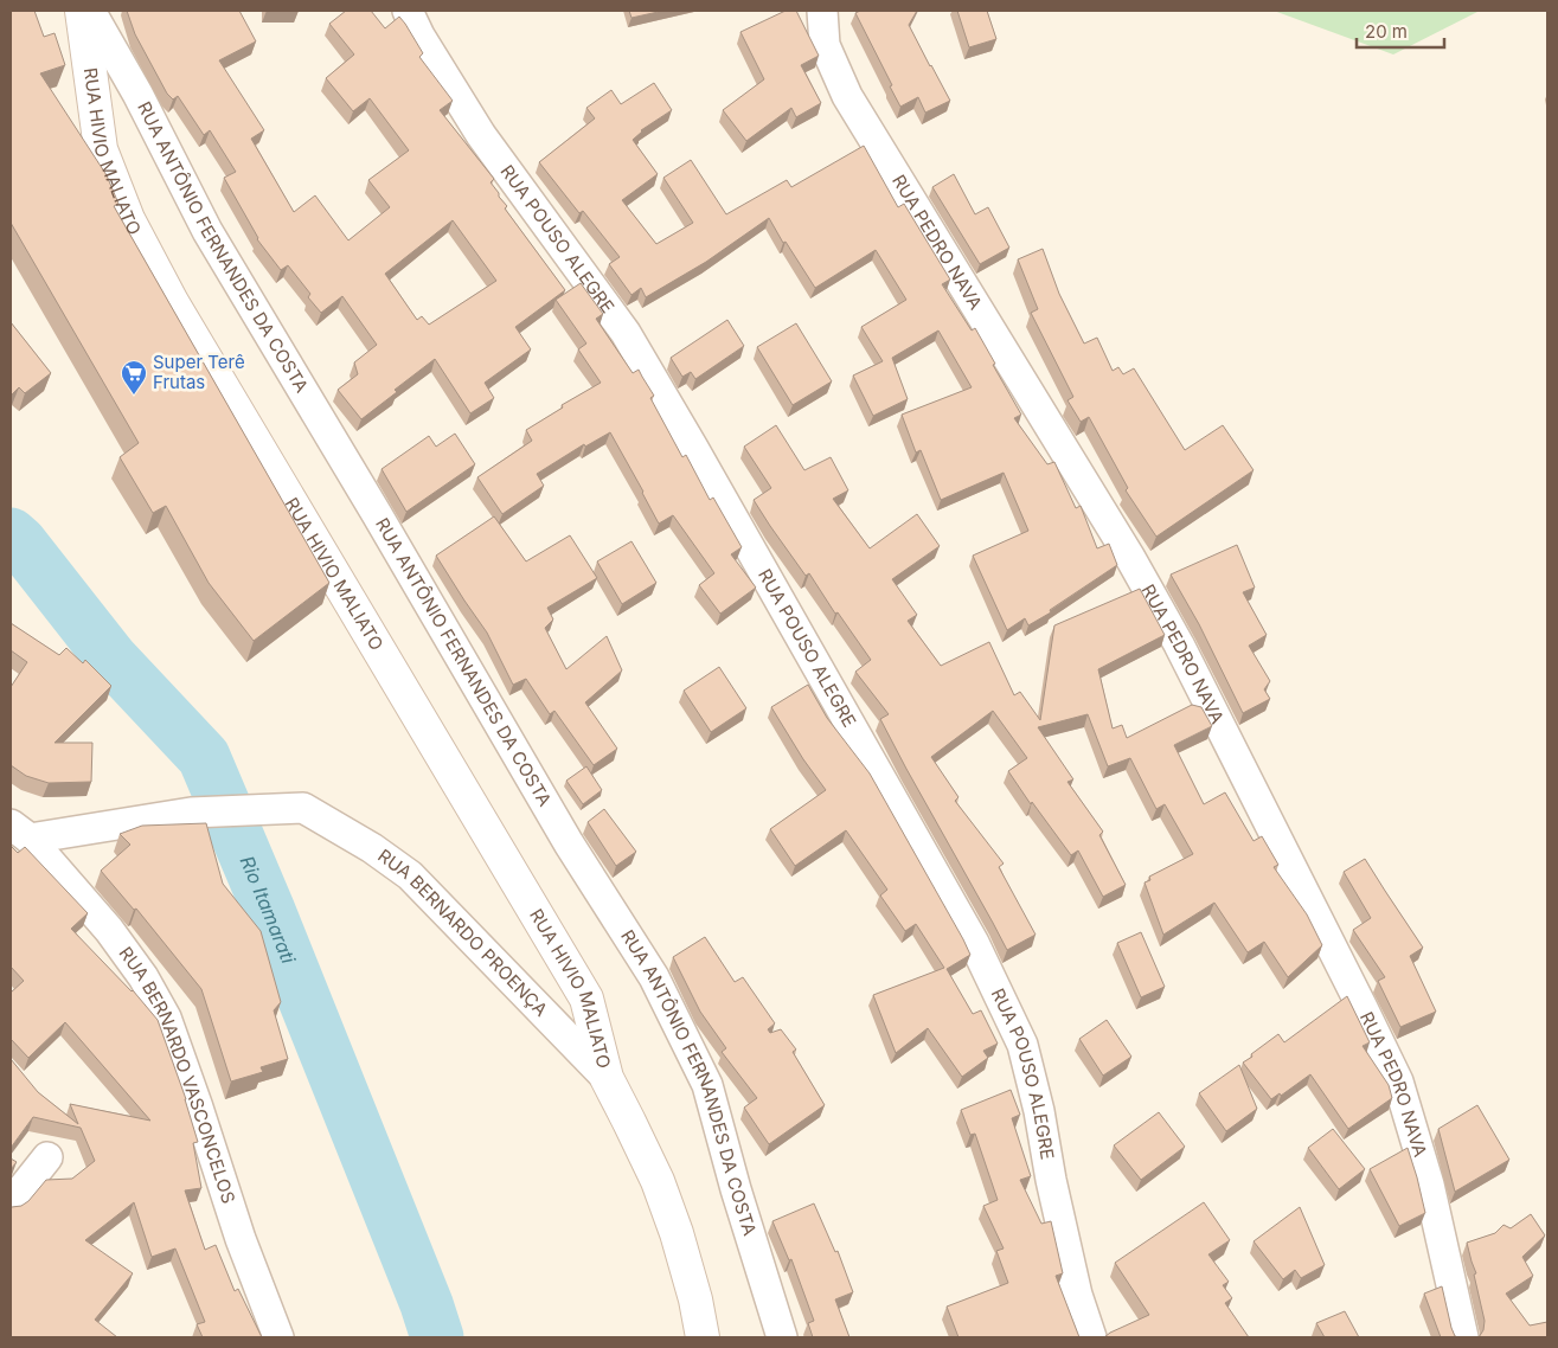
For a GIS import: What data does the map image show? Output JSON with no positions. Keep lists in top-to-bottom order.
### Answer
{
  "streets": {
    "street": [
      "RUA HIVIO MALIATO",
      "RUA POUSO ALEGRE",
      "RUA PEDRO NAVA",
      "RUA ANTÔNIO FERNANDES DA COSTA",
      "RUA BERNARDO PROENÇA",
      "RUA BERNARDO VASCONCELOS"
    ]
  },
  "crossings": [
    ["RUA HIVIO MALIATO", "RUA BERNARDO PROENÇA"],
    ["RUA BERNARDO PROENÇA", "RUA BERNARDO VASCONCELOS"]
  ],
  "water": ["Rio Itamarati"],
  "places": {
    "supermarket": ["Super Terê Frutas"]
  },
  "scale_bar": "20 m"
}
